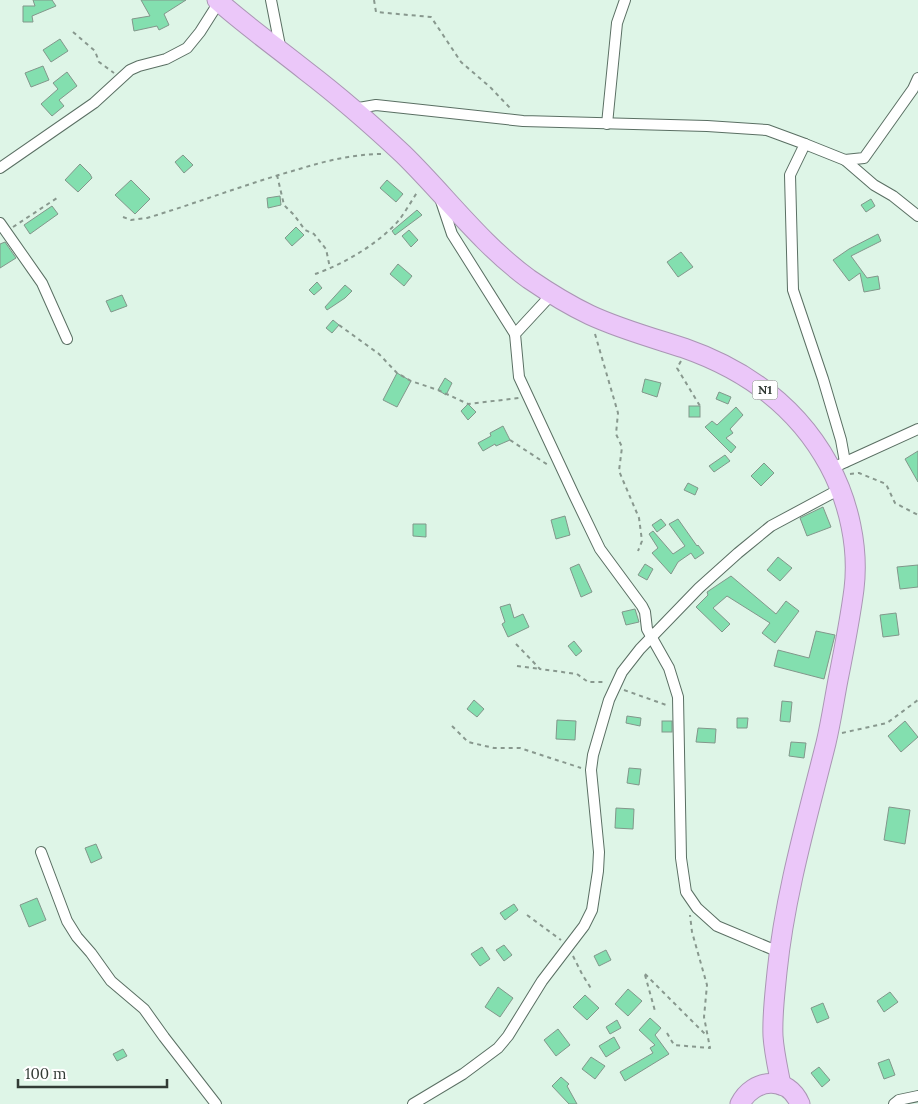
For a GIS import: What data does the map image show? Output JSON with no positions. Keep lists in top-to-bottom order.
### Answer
{
  "streets": {
    "highway": ["N1"]
  },
  "scale_bar": "100 m"
}
